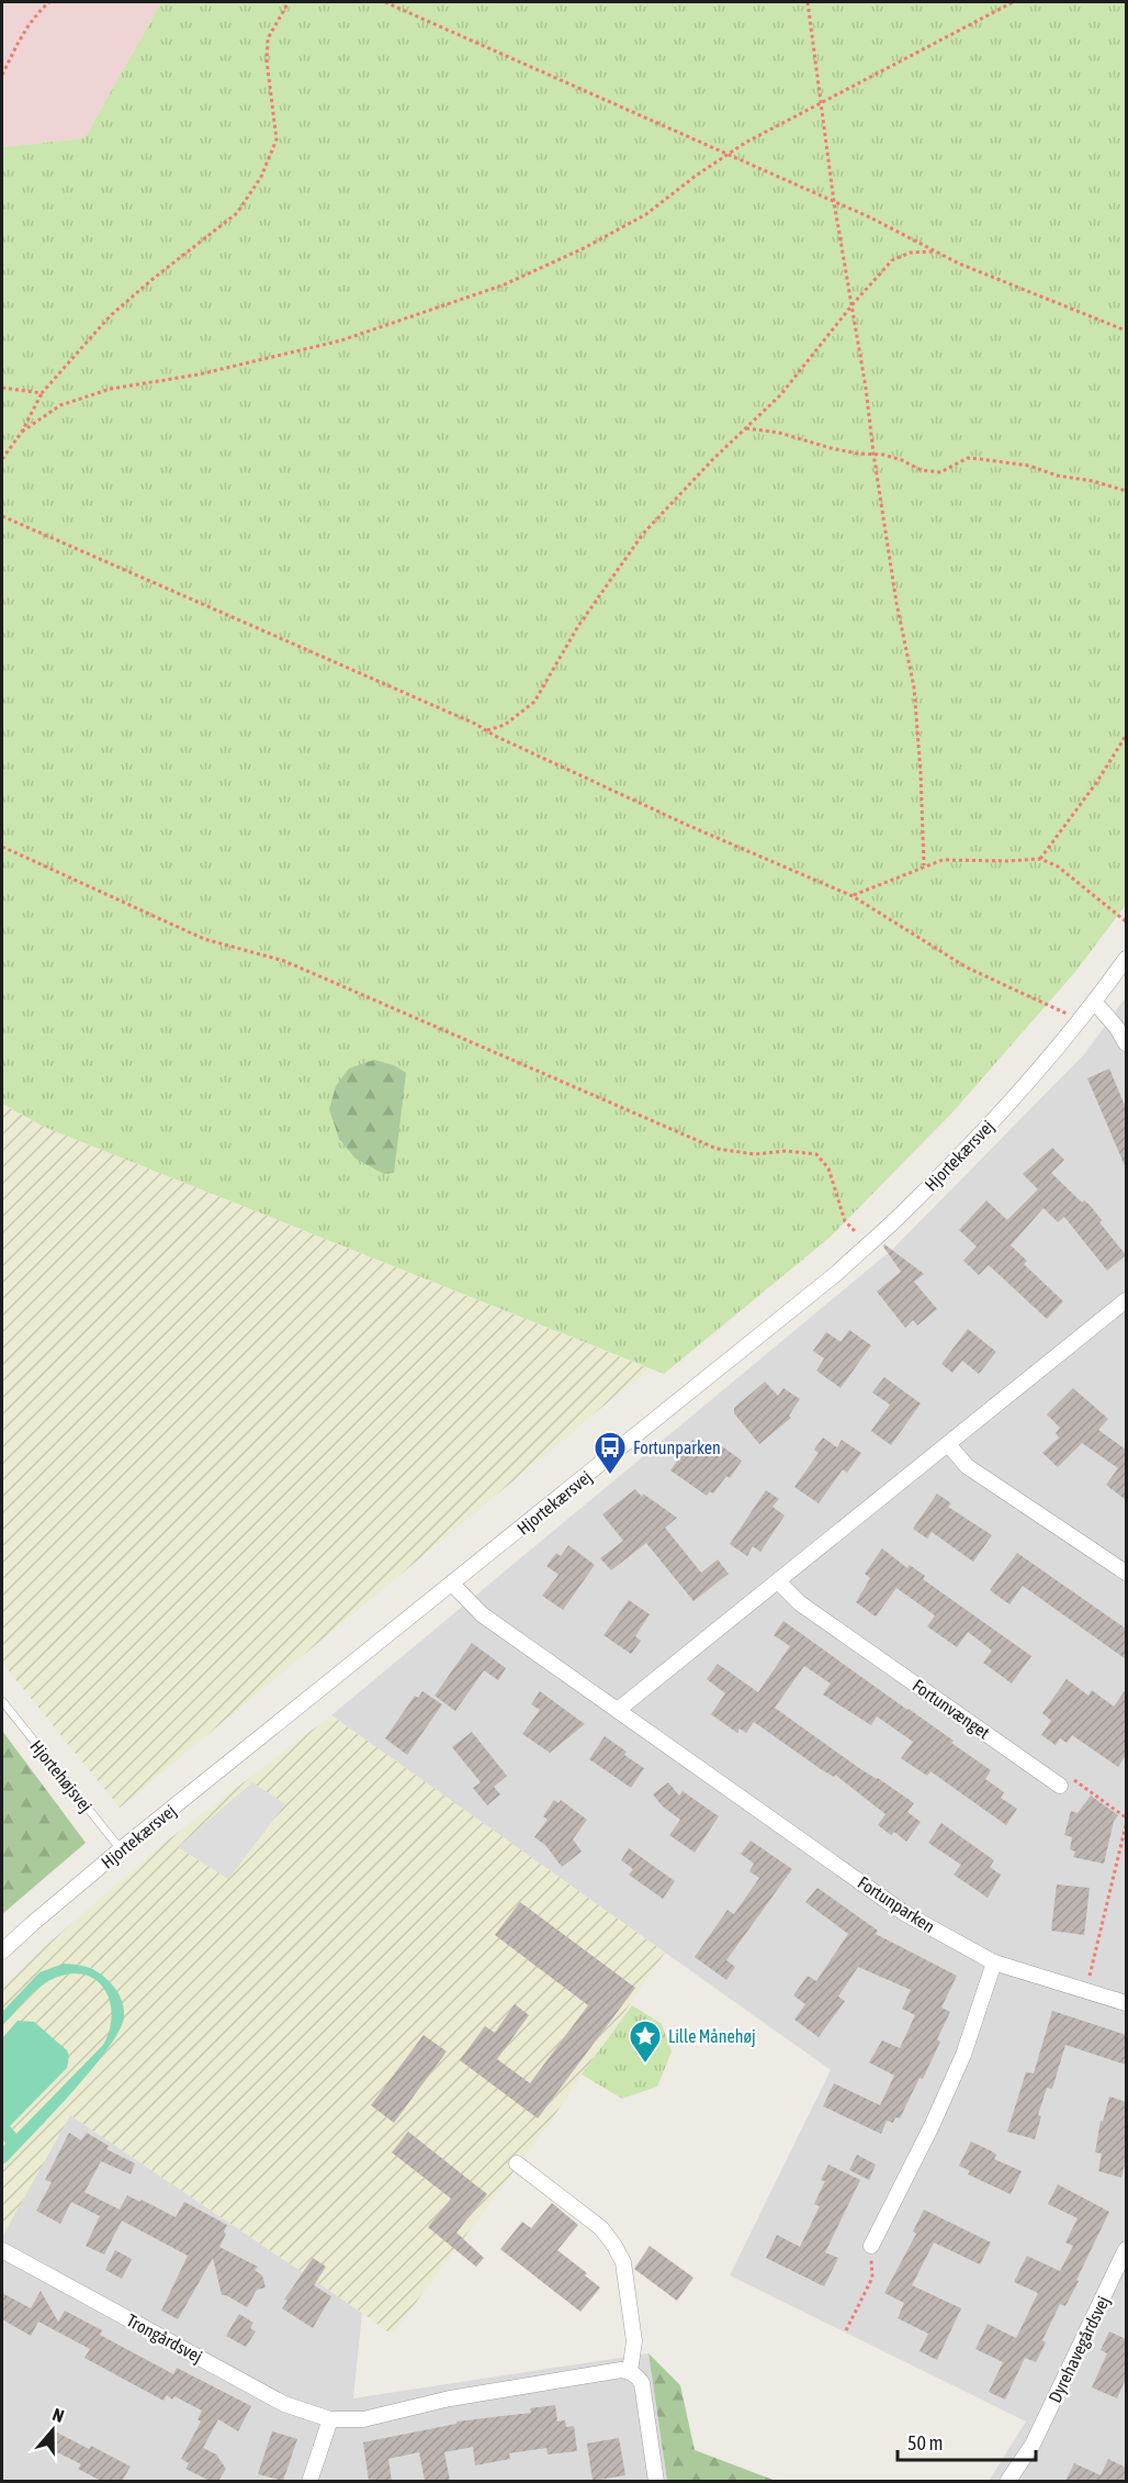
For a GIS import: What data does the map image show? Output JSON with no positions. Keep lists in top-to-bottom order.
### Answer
{
  "streets": {
    "street": [
      "Hjortekærsvej",
      "Fortunvænget",
      "Fortunparken",
      "Trongårdsvej",
      "Dyrehavegårdsvej"
    ],
    "lane": ["Hjortehøjsvej"]
  },
  "crossings": [
    ["Hjortekærsvej", "Hjortehøjsvej"],
    ["Hjortekærsvej", "Fortunparken"]
  ],
  "places": {
    "bus stop": ["Fortunparken"],
    "place": ["Lille Månehøj"]
  },
  "scale_bar": "50 m",
  "north": "top"
}
